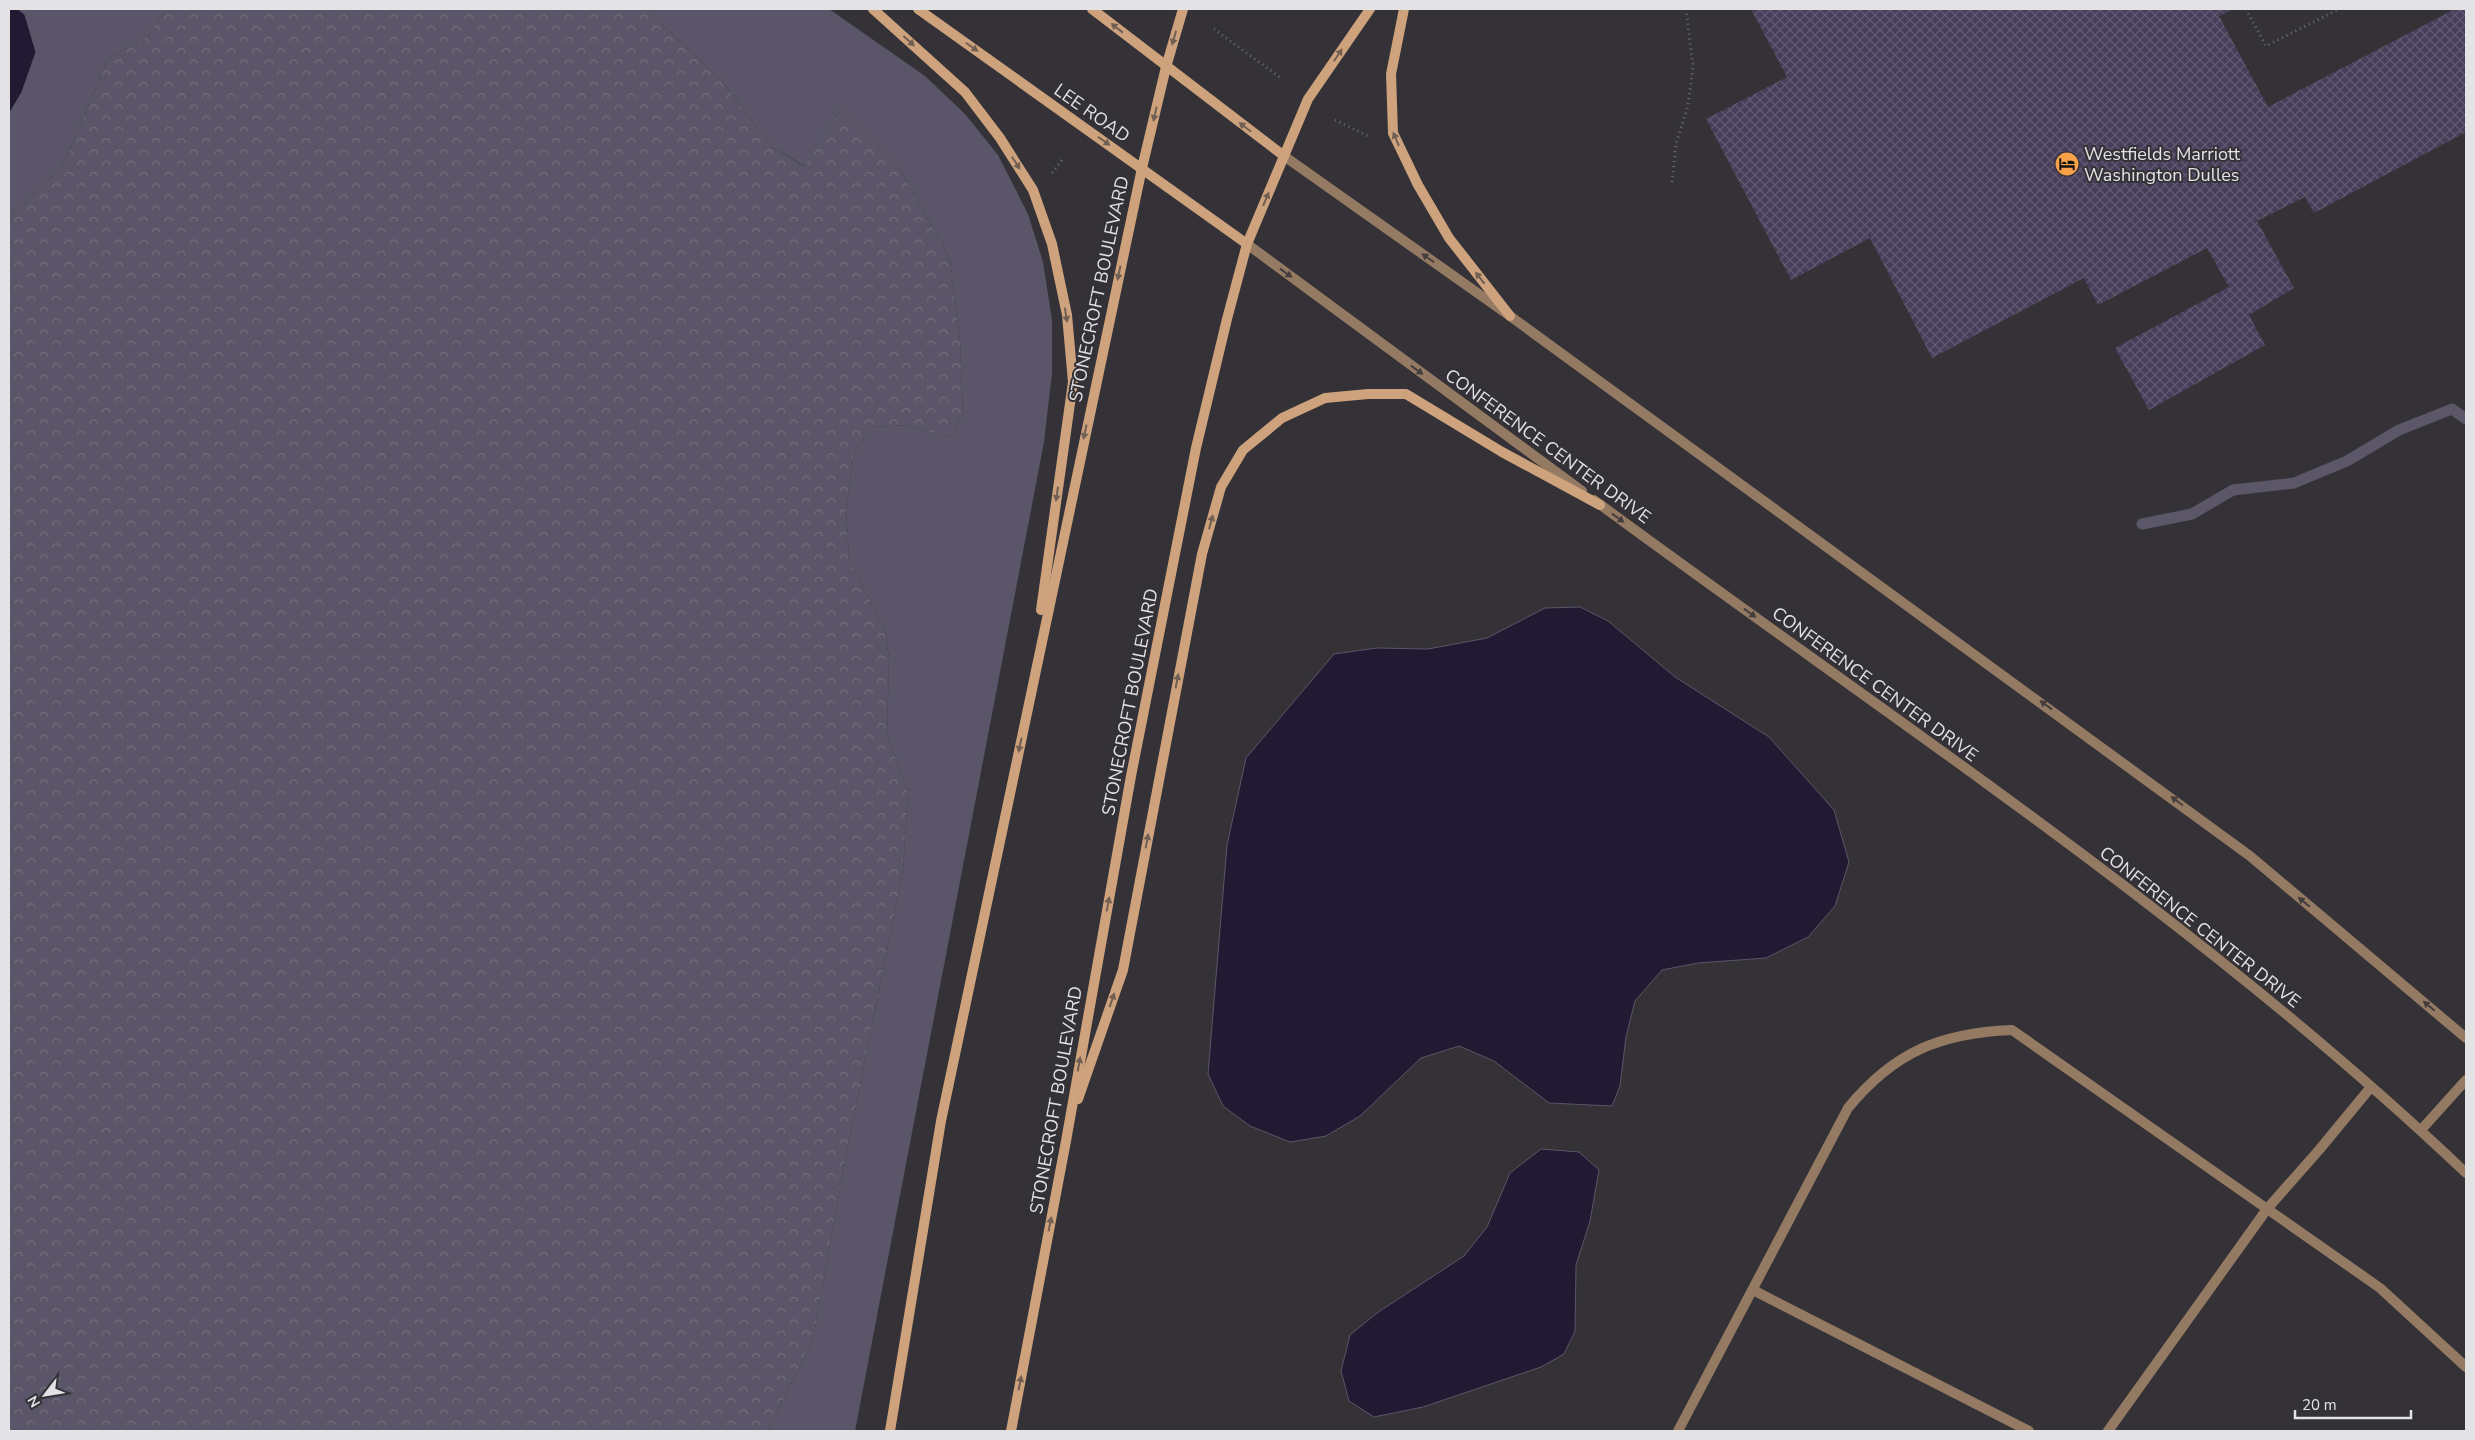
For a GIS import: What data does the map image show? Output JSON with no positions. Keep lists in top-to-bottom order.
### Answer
{
  "streets": {
    "main road": ["LEE ROAD", "STONECROFT BOULEVARD"],
    "street": ["CONFERENCE CENTER DRIVE"]
  },
  "crossings": [
    ["LEE ROAD", "STONECROFT BOULEVARD"],
    ["LEE ROAD", "CONFERENCE CENTER DRIVE"],
    ["STONECROFT BOULEVARD", "CONFERENCE CENTER DRIVE"]
  ],
  "one_way": ["LEE ROAD", "CONFERENCE CENTER DRIVE"],
  "places": {
    "hotel": ["Westfields Marriott Washington Dulles"]
  },
  "scale_bar": "20 m",
  "north": "bottom left"
}
